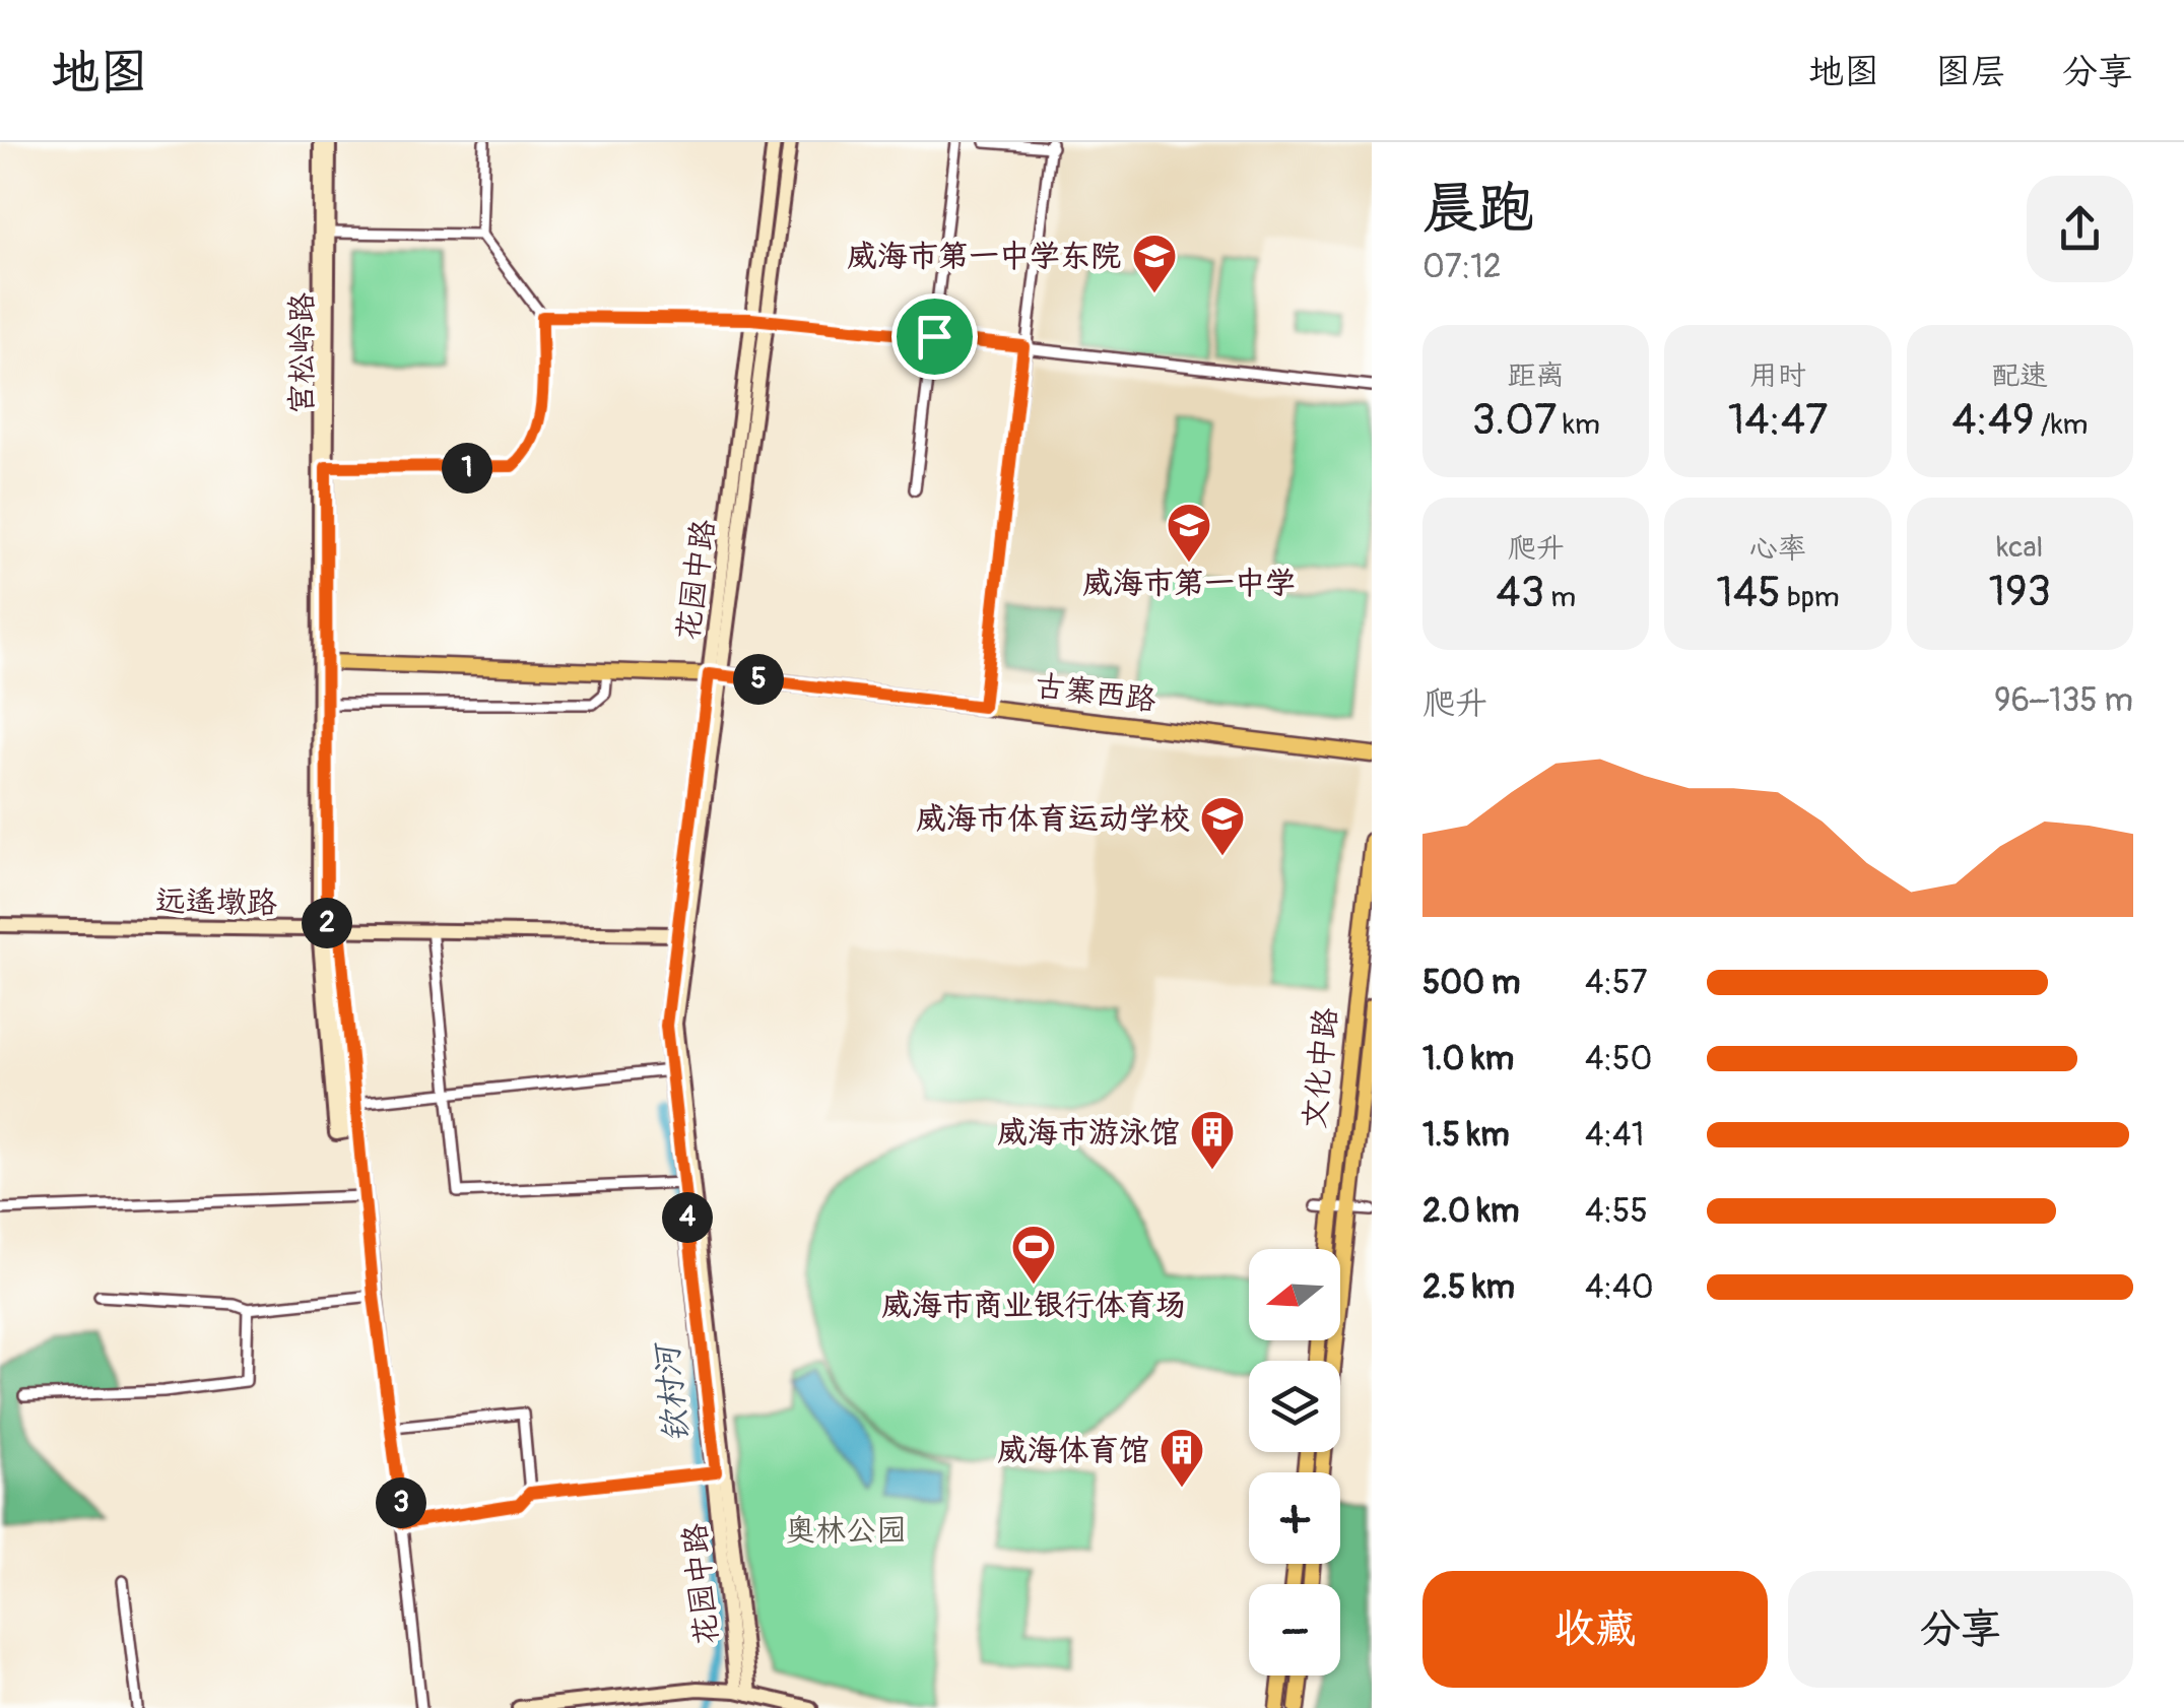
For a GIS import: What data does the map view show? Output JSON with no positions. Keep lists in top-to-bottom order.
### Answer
{
  "streets": {
    "main road": [
      "宫松岭路",
      "花园中路",
      "古寨西路",
      "远遥墩路",
      "文化中路"
    ]
  },
  "crossings": [
    ["宫松岭路", "古寨西路"],
    ["宫松岭路", "远遥墩路"],
    ["花园中路", "古寨西路"],
    ["花园中路", "远遥墩路"]
  ],
  "water": ["钦村河"],
  "parks": ["奥林公园"],
  "places": {
    "school or university": ["威海市第一中学东院", "威海市第一中学", "威海市体育运动学校"],
    "building": ["威海市游泳馆", "威海体育馆"],
    "sports": ["威海市商业银行体育场"]
  },
  "north": "left",
  "page": {
    "header": "地图",
    "nav": ["地图", "图层", "分享"],
    "heading": ["晨跑", "07:12"],
    "stats": [
      ["距离", "3.07 km"],
      ["用时", "14:47"],
      ["配速", "4:49 /km"],
      ["爬升", "43 m"],
      ["心率", "145 bpm"],
      ["kcal", "193"]
    ],
    "pins": [
      "1",
      "5",
      "2",
      "4",
      "3"
    ],
    "chart": ["爬升", "96–135 m"],
    "list": [
      {
        "name": "500 m",
        "note": "4:57"
      },
      {
        "name": "1.0 km",
        "note": "4:50"
      },
      {
        "name": "1.5 km",
        "note": "4:41"
      },
      {
        "name": "2.0 km",
        "note": "4:55"
      },
      {
        "name": "2.5 km",
        "note": "4:40"
      }
    ],
    "map_buttons": ["+", "−"],
    "buttons": ["收藏", "分享"]
  }
}
